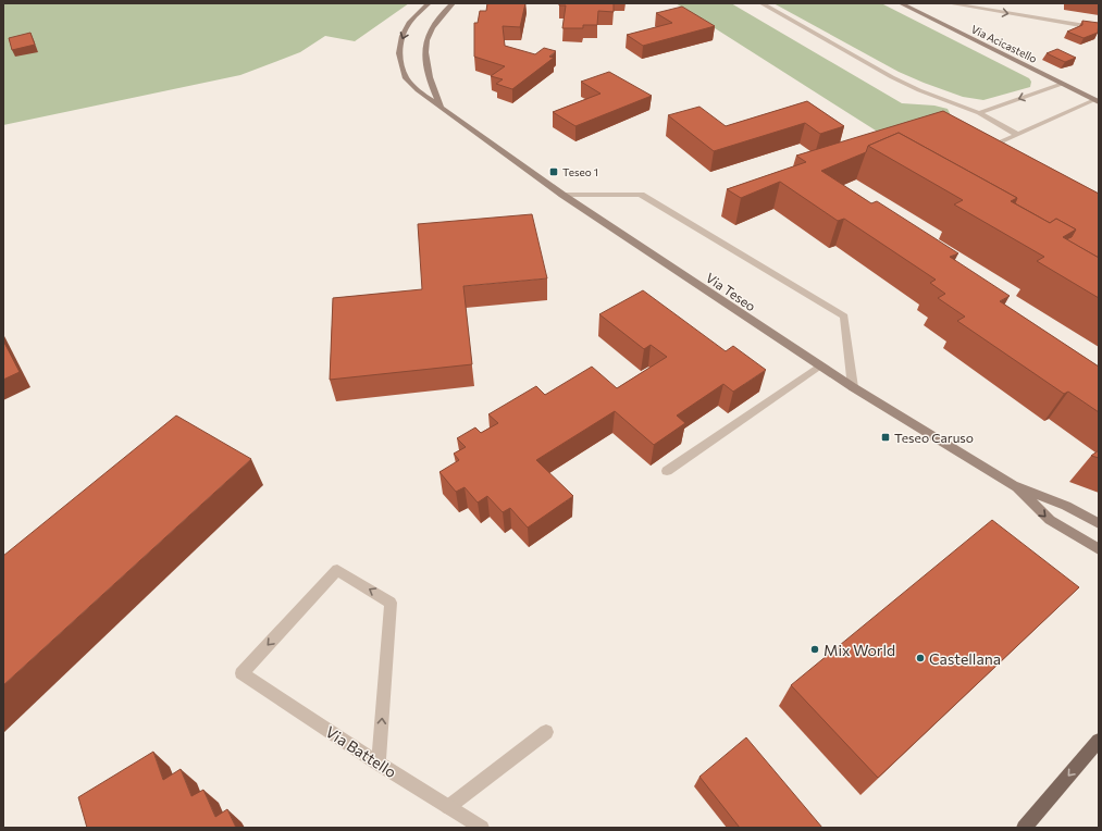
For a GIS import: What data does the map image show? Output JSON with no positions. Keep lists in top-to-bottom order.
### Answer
{
  "streets": {
    "main road": ["Via Acicastello", "Via Teseo"],
    "street": ["Via Battello"]
  },
  "places": {
    "transit": ["Teseo 1", "Teseo Caruso"],
    "other": ["Mix World", "Castellana"]
  }
}
